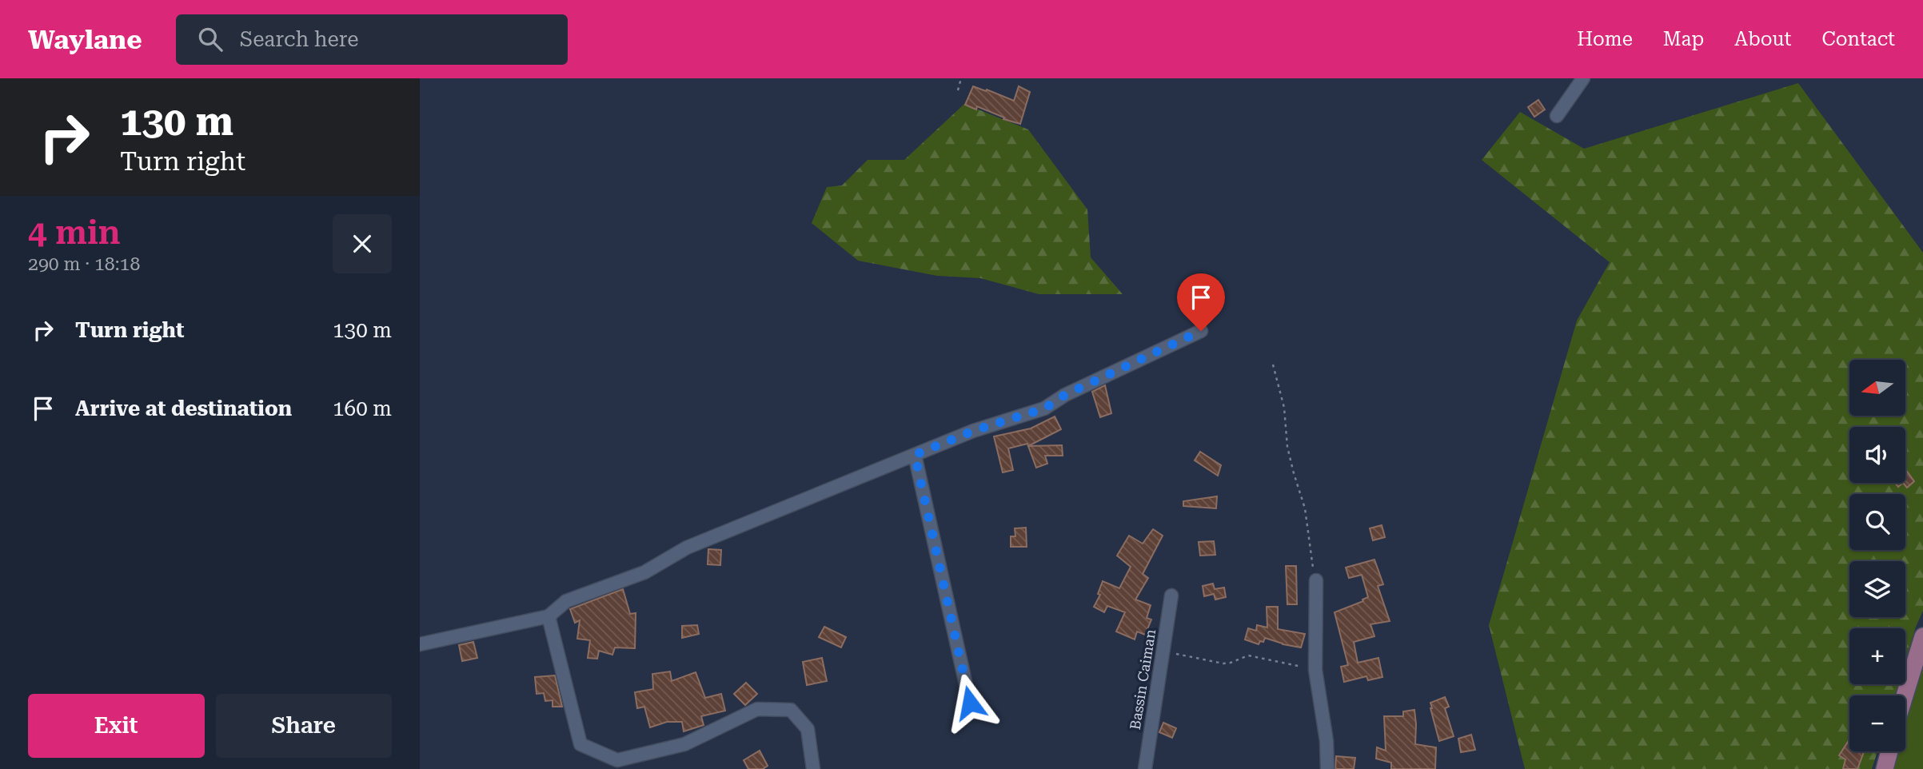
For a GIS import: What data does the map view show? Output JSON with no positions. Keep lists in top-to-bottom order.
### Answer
{
  "streets": {
    "street": ["Bassin Caiman"]
  },
  "north": "left",
  "page": {
    "header": "Waylane",
    "search": "Search here",
    "nav": [
      "Home",
      "Map",
      "About",
      "Contact"
    ],
    "turn": ["130 m", "Turn right"],
    "heading": ["4 min", "290 m · 18:18"],
    "list": [
      {
        "name": "Turn right",
        "value": "130 m"
      },
      {
        "name": "Arrive at destination",
        "value": "160 m"
      }
    ],
    "map_buttons": ["+", "−"],
    "buttons": ["Exit", "Share"]
  }
}
